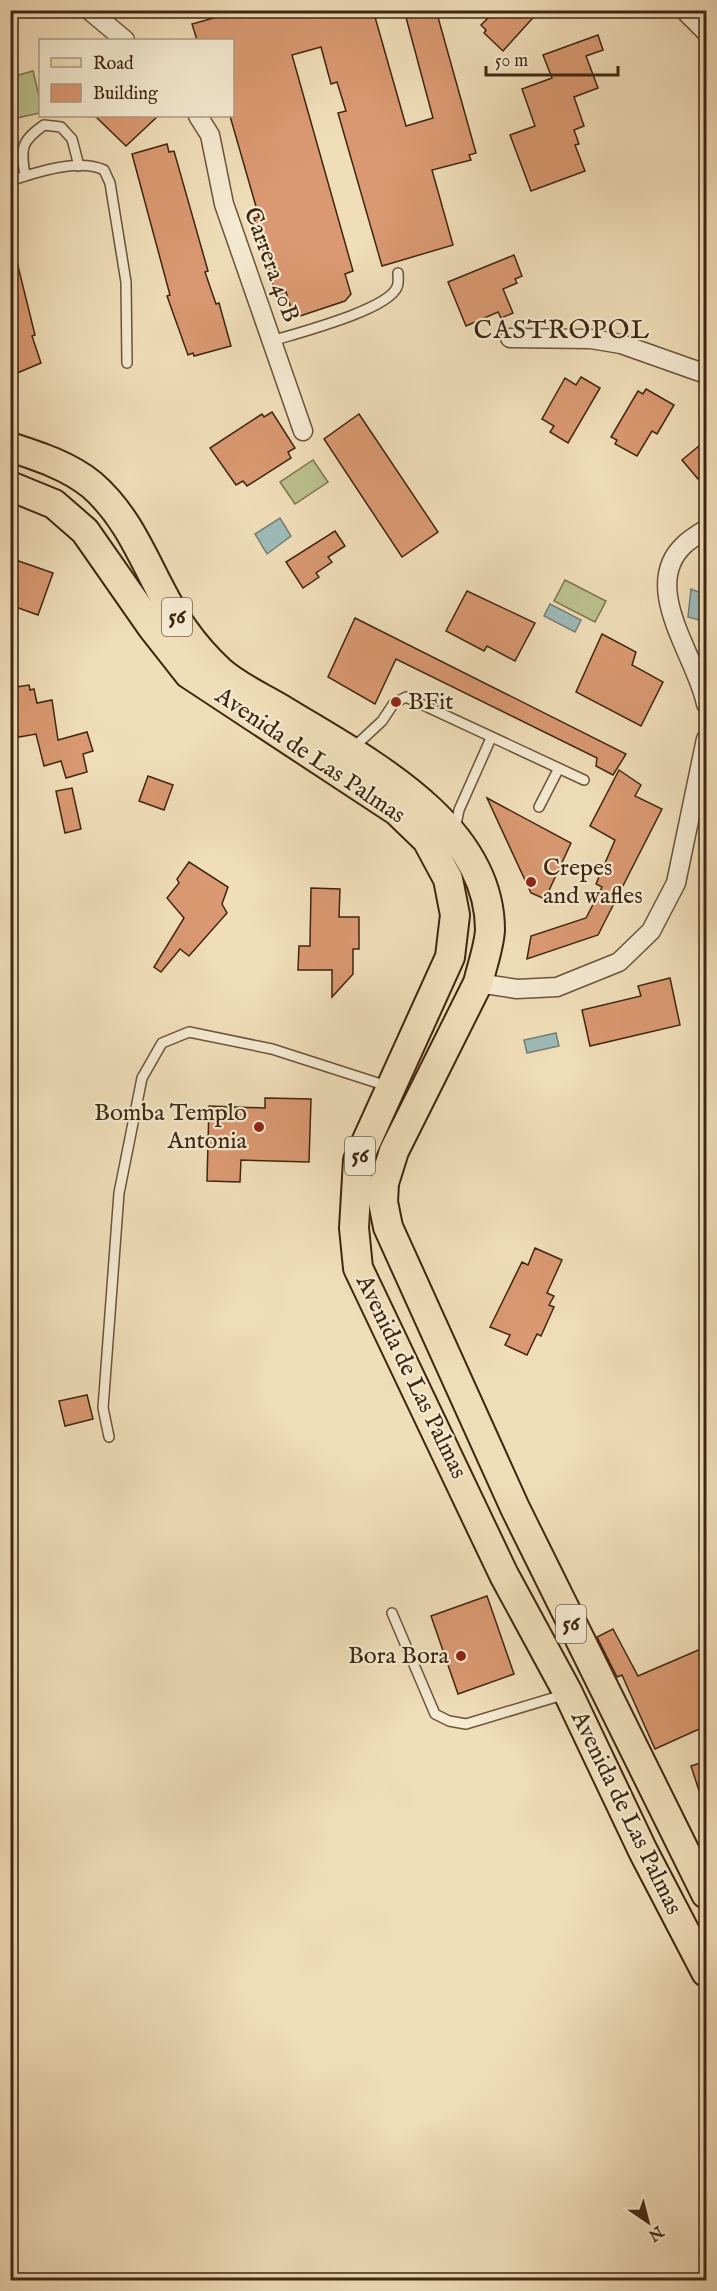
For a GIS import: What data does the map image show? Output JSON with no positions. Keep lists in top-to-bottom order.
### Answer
{
  "streets": {
    "main road": ["56", "Avenida de Las Palmas"],
    "street": ["Carrera 40B"]
  },
  "districts": ["CASTROPOL"],
  "places": [
    "BFit",
    "Crepes and wafles",
    "Bomba Templo Antonia",
    "Bora Bora"
  ],
  "legend": ["Road", "Building"],
  "scale_bar": "50 m",
  "north": "bottom right"
}
